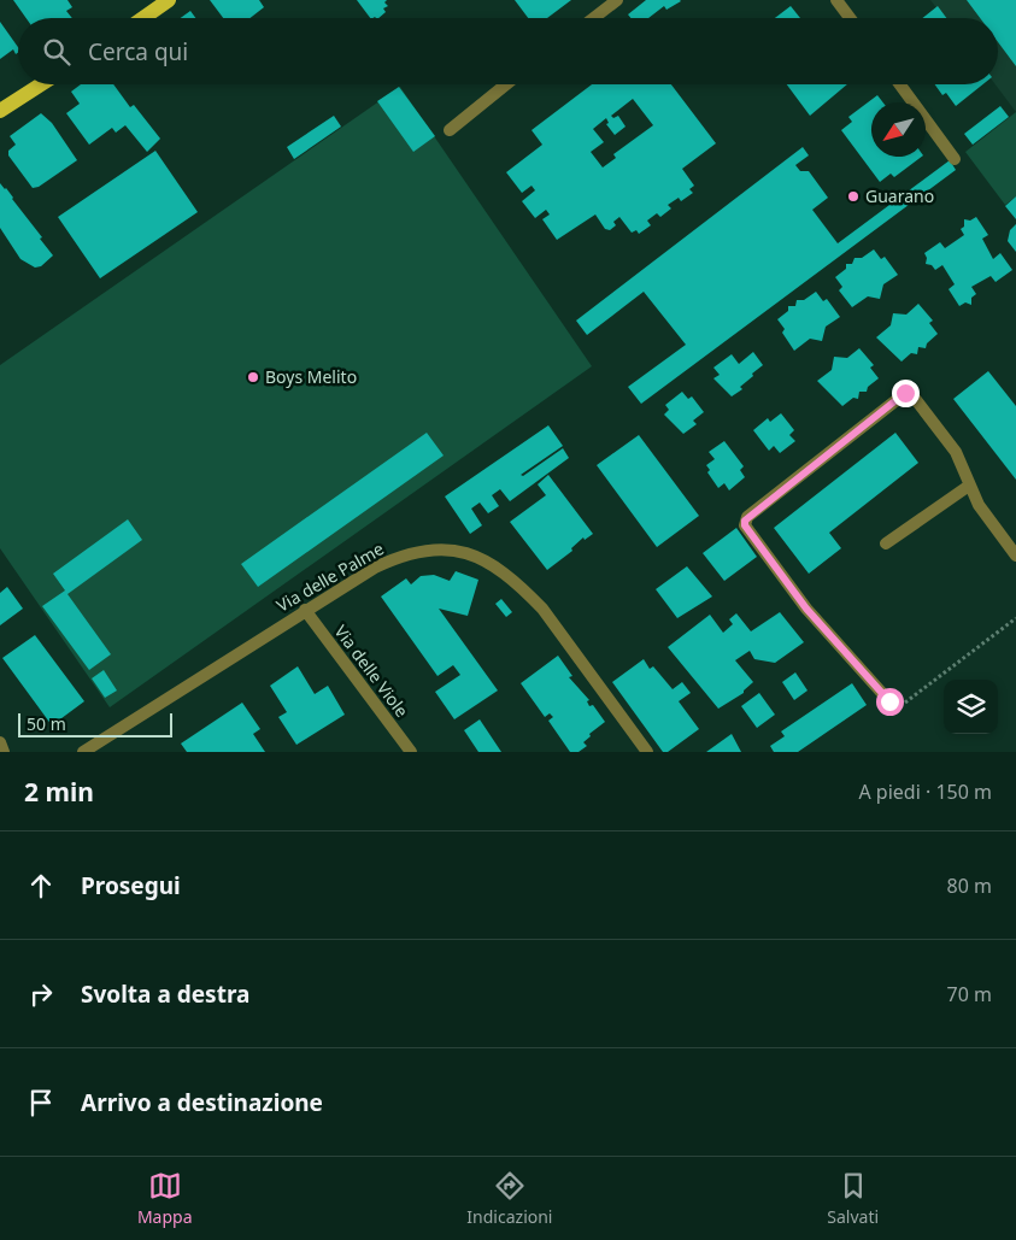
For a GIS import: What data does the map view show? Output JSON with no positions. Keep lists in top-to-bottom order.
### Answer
{
  "streets": {
    "street": ["Via delle Palme", "Via delle Viole"]
  },
  "crossings": [
    ["Via delle Palme", "Via delle Viole"]
  ],
  "places": ["Guarano", "Boys Melito"],
  "scale_bar": "50 m",
  "north": "bottom left",
  "page": {
    "search": "Cerca qui",
    "scale": "50 m",
    "heading": ["2 min", "A piedi · 150 m"],
    "list": [
      ["Prosegui", "80 m"],
      ["Svolta a destra", "70 m"],
      "Arrivo a destinazione"
    ],
    "nav": ["Mappa", "Indicazioni", "Salvati"]
  }
}
